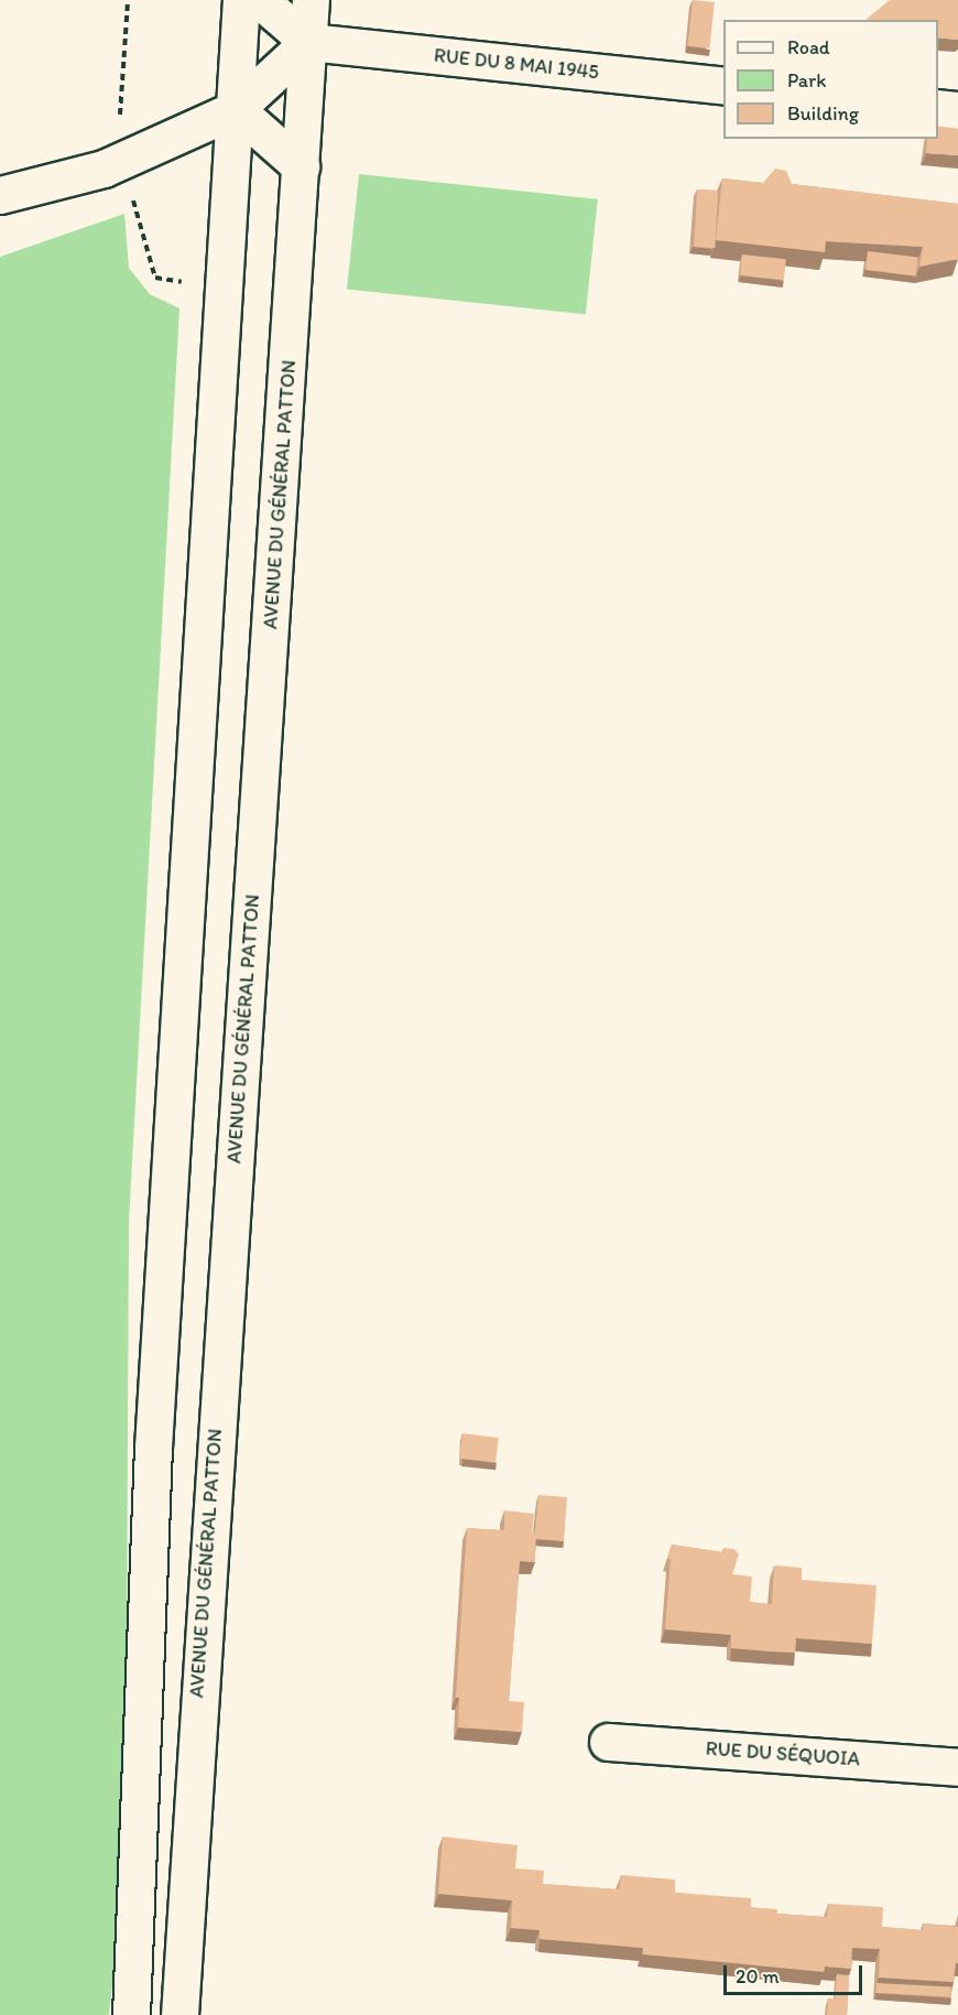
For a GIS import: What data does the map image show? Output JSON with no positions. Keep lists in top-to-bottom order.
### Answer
{
  "streets": {
    "main road": ["RUE DU 8 MAI 1945", "AVENUE DU GÉNÉRAL PATTON", "RUE DU SÉQUOIA"]
  },
  "crossings": [
    ["RUE DU 8 MAI 1945", "AVENUE DU GÉNÉRAL PATTON"]
  ],
  "legend": ["Road", "Park", "Building"],
  "scale_bar": "20 m"
}
